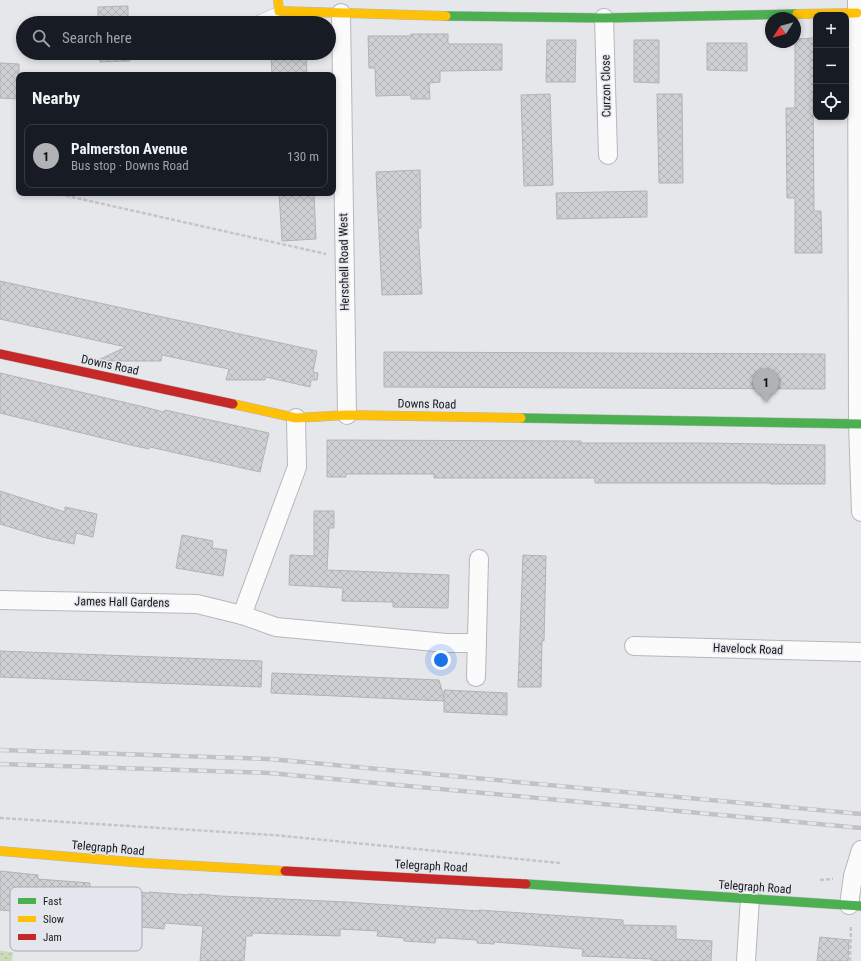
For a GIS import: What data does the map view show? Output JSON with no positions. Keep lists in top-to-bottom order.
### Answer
{
  "streets": {
    "street": [
      "Curzon Close",
      "Herschell Road West",
      "Downs Road",
      "James Hall Gardens",
      "Havelock Road",
      "Telegraph Road"
    ]
  },
  "crossings": [
    ["Herschell Road West", "Downs Road"]
  ],
  "legend": ["Fast", "Slow", "Jam"],
  "north": "bottom left",
  "page": {
    "map_buttons": ["+", "−"],
    "search": "Search here",
    "heading": "Nearby",
    "list": [
      {
        "mark": "1",
        "name": "Palmerston Avenue",
        "note": "Bus stop · Downs Road",
        "value": "130 m"
      }
    ],
    "pins": "1"
  }
}
